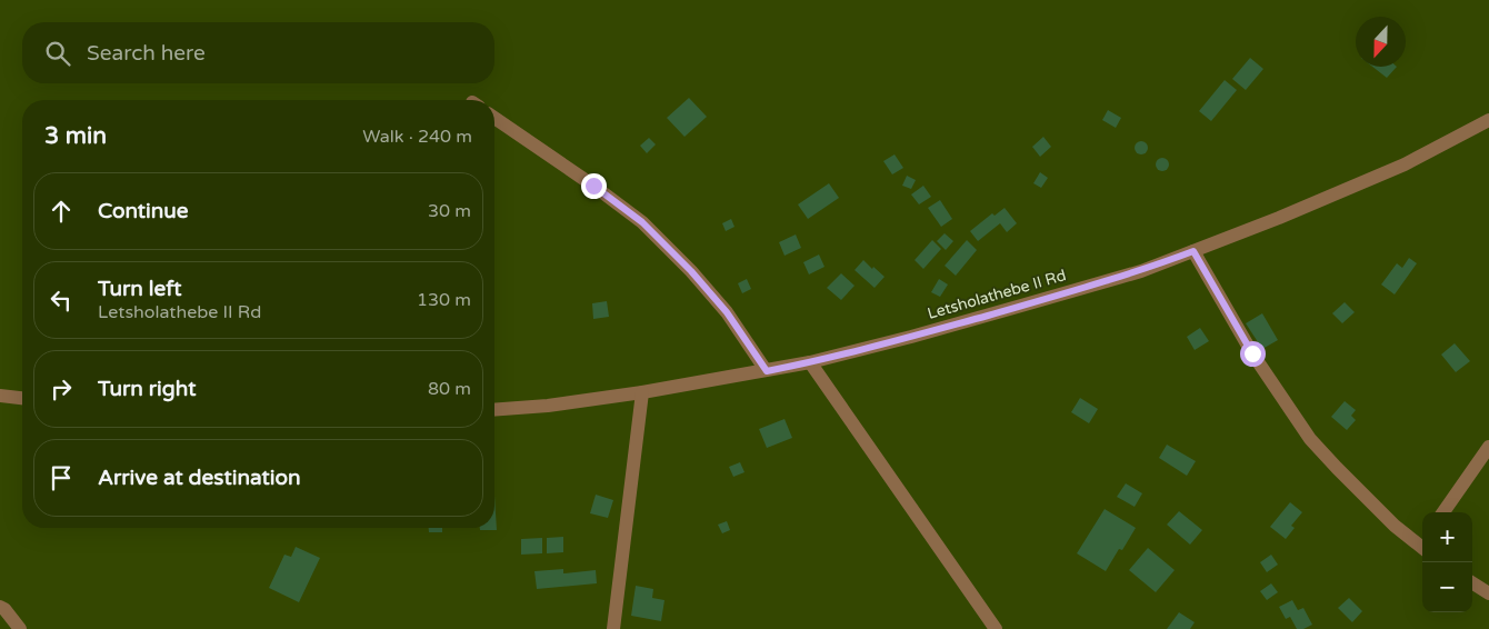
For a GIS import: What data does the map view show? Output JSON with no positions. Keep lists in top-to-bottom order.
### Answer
{
  "streets": {
    "street": ["Letsholathebe II Rd"]
  },
  "north": "bottom",
  "page": {
    "search": "Search here",
    "heading": ["3 min", "Walk · 240 m"],
    "list": [
      ["Continue", "30 m"],
      ["Turn left", "Letsholathebe II Rd", "130 m"],
      ["Turn right", "80 m"],
      "Arrive at destination"
    ],
    "map_buttons": ["+", "−"]
  }
}
